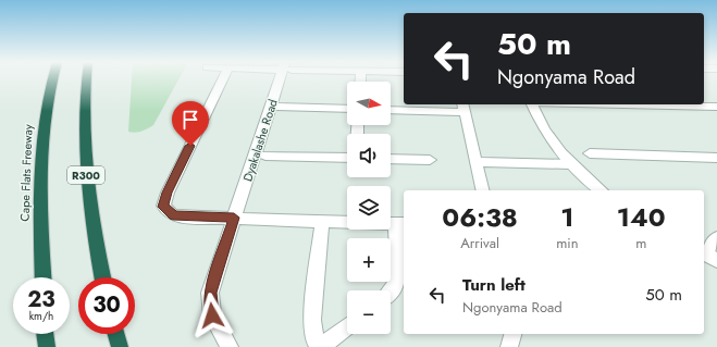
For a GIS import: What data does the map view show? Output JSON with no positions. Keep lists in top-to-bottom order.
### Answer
{
  "streets": {
    "highway": ["Cape Flats Freeway", "R300"],
    "street": ["Dyakalashe Road"]
  },
  "north": "right",
  "page": {
    "turn": ["50 m", "Ngonyama Road"],
    "map_buttons": ["+", "−"],
    "eta": [
      "06:38",
      "Arrival",
      "1",
      "min",
      "140",
      "m"
    ],
    "list": [
      {
        "name": "Turn left",
        "note": "Ngonyama Road",
        "value": "50 m"
      }
    ],
    "speed": "23 km/h",
    "limit": "30"
  }
}
